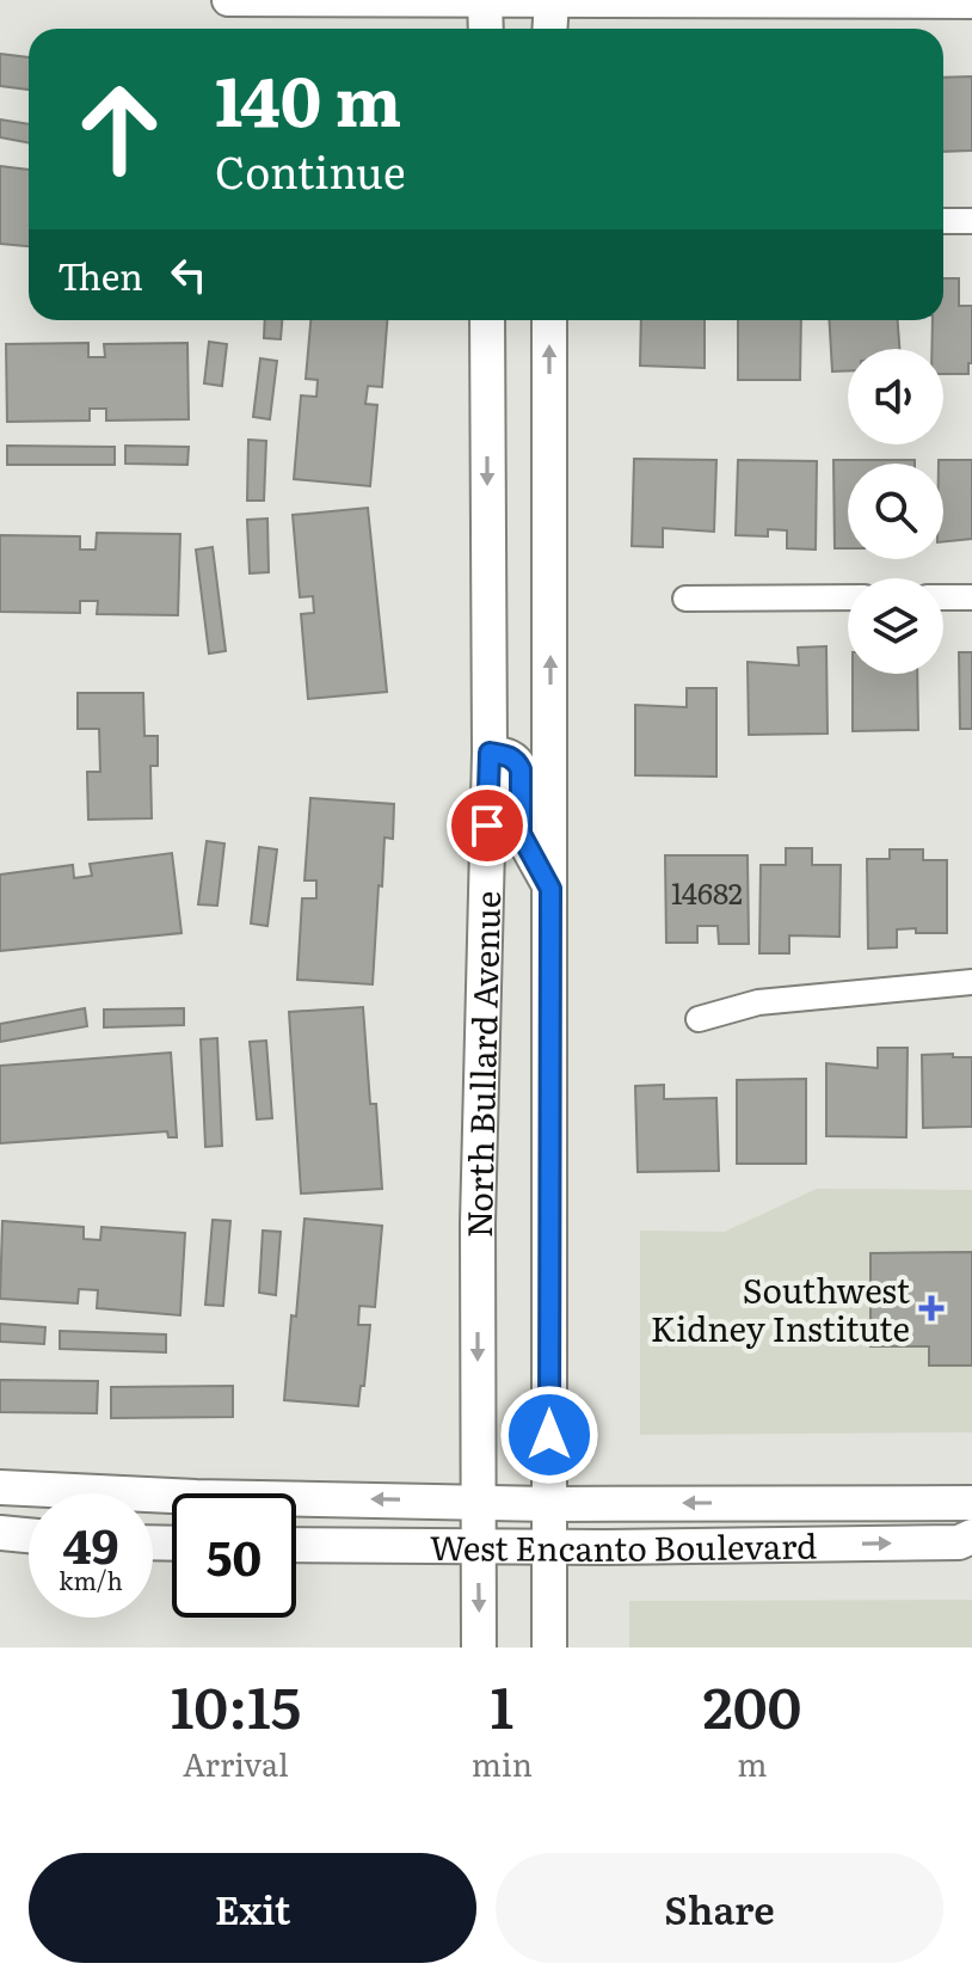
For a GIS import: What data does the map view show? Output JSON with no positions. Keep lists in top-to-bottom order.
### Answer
{
  "streets": {
    "main road": ["North Bullard Avenue", "West Encanto Boulevard"]
  },
  "crossings": [
    ["North Bullard Avenue", "West Encanto Boulevard"]
  ],
  "places": {
    "health": ["Southwest Kidney Institute"]
  },
  "house_numbers": ["14682"],
  "page": {
    "turn": ["140 m", "Continue"],
    "then": "Then",
    "speed": "49 km/h",
    "limit": "50",
    "eta": [
      "10:15",
      "Arrival",
      "1",
      "min",
      "200",
      "m"
    ],
    "buttons": ["Exit", "Share"]
  }
}
